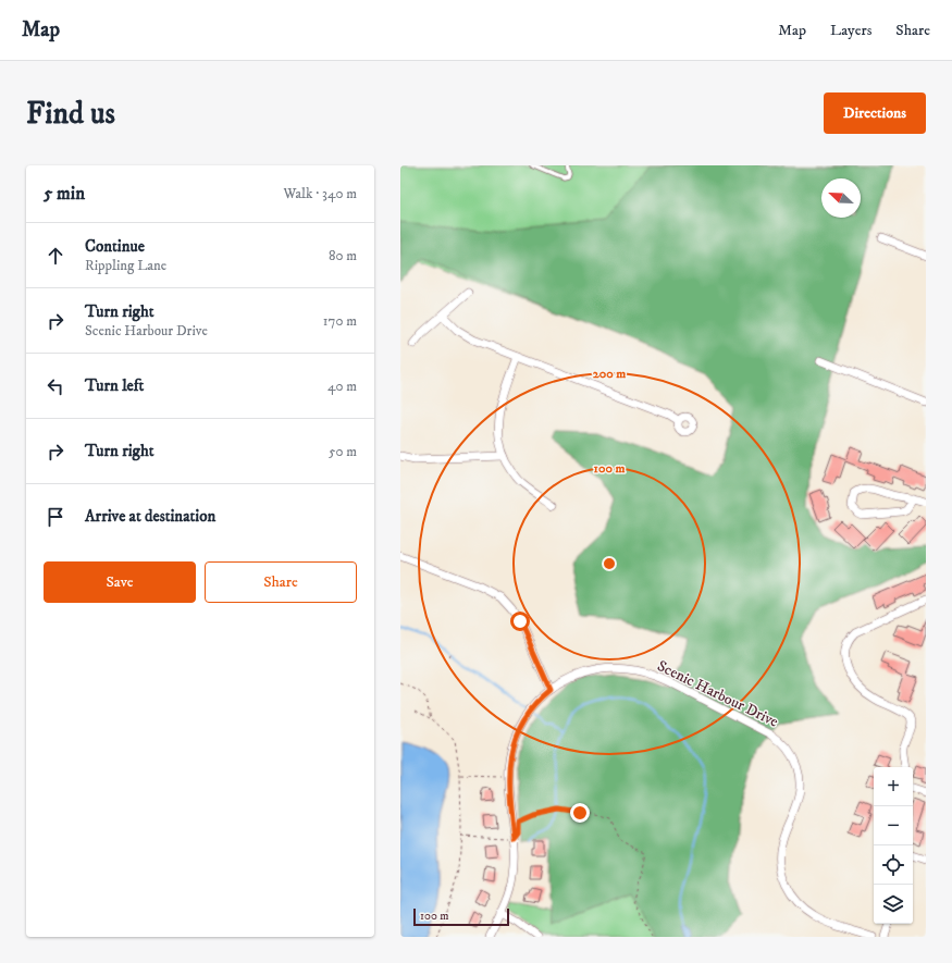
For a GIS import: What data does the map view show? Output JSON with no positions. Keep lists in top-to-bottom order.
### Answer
{
  "streets": {
    "street": ["Scenic Harbour Drive"]
  },
  "scale_bar": "100 m",
  "north": "top left",
  "page": {
    "header": "Map",
    "nav": ["Map", "Layers", "Share"],
    "buttons": [
      "Directions",
      ["Save", "Share"]
    ],
    "title": "Find us",
    "heading": ["5 min", "Walk · 340 m"],
    "list": [
      ["Continue", "Rippling Lane", "80 m"],
      ["Turn right", "Scenic Harbour Drive", "170 m"],
      ["Turn left", "40 m"],
      ["Turn right", "50 m"],
      "Arrive at destination"
    ],
    "map_buttons": ["+", "−"],
    "scale": "100 m"
  },
  "rings": ["200 m", "100 m"]
}
